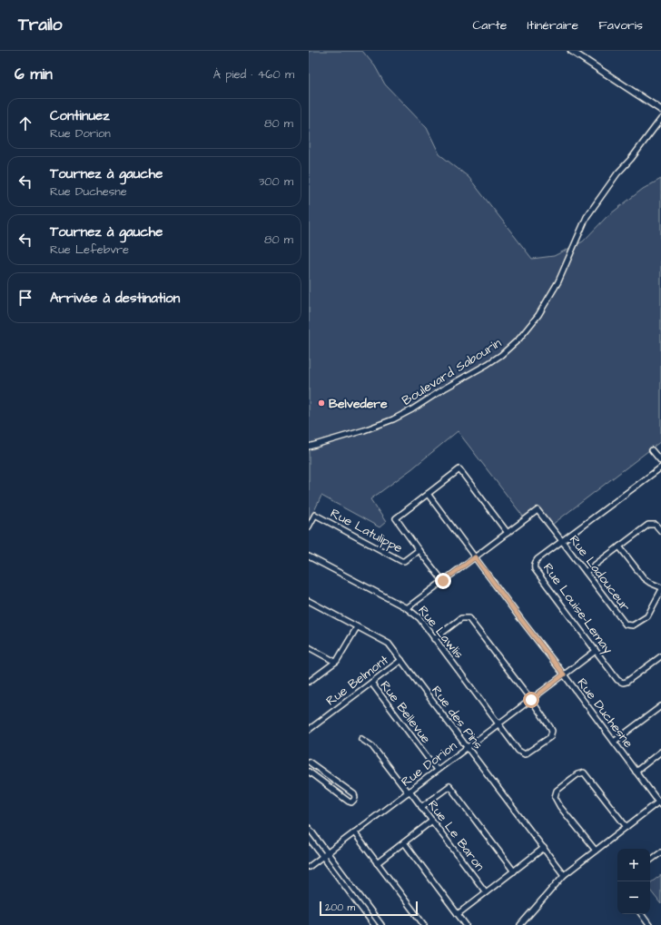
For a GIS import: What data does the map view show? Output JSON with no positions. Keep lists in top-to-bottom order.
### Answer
{
  "streets": {
    "street": [
      "Boulevard Sabourin",
      "Rue Latulippe",
      "Rue Ladouceur",
      "Rue Louise-Lemay",
      "Rue Lawlis",
      "Rue Belmont",
      "Rue Bellevue",
      "Rue Duchesne",
      "Rue des Pins",
      "Rue Dorion",
      "Rue Le Baron"
    ]
  },
  "crossings": [
    ["Rue Ladouceur", "Rue Louise-Lemay"],
    ["Rue Louise-Lemay", "Rue Dorion"],
    ["Rue Lawlis", "Rue Dorion"],
    ["Rue Belmont", "Rue Bellevue"],
    ["Rue Belmont", "Rue des Pins"],
    ["Rue Bellevue", "Rue Dorion"],
    ["Rue Duchesne", "Rue Dorion"],
    ["Rue des Pins", "Rue Dorion"],
    ["Rue Dorion", "Rue Le Baron"]
  ],
  "places": ["Belvedere"],
  "scale_bar": "200 m",
  "page": {
    "header": "Trailo",
    "nav": ["Carte", "Itinéraire", "Favoris"],
    "heading": ["6 min", "À pied · 460 m"],
    "list": [
      ["Continuez", "Rue Dorion", "80 m"],
      ["Tournez à gauche", "Rue Duchesne", "300 m"],
      ["Tournez à gauche", "Rue Lefebvre", "80 m"],
      "Arrivée à destination"
    ],
    "map_buttons": ["+", "−"],
    "scale": "200 m"
  }
}
